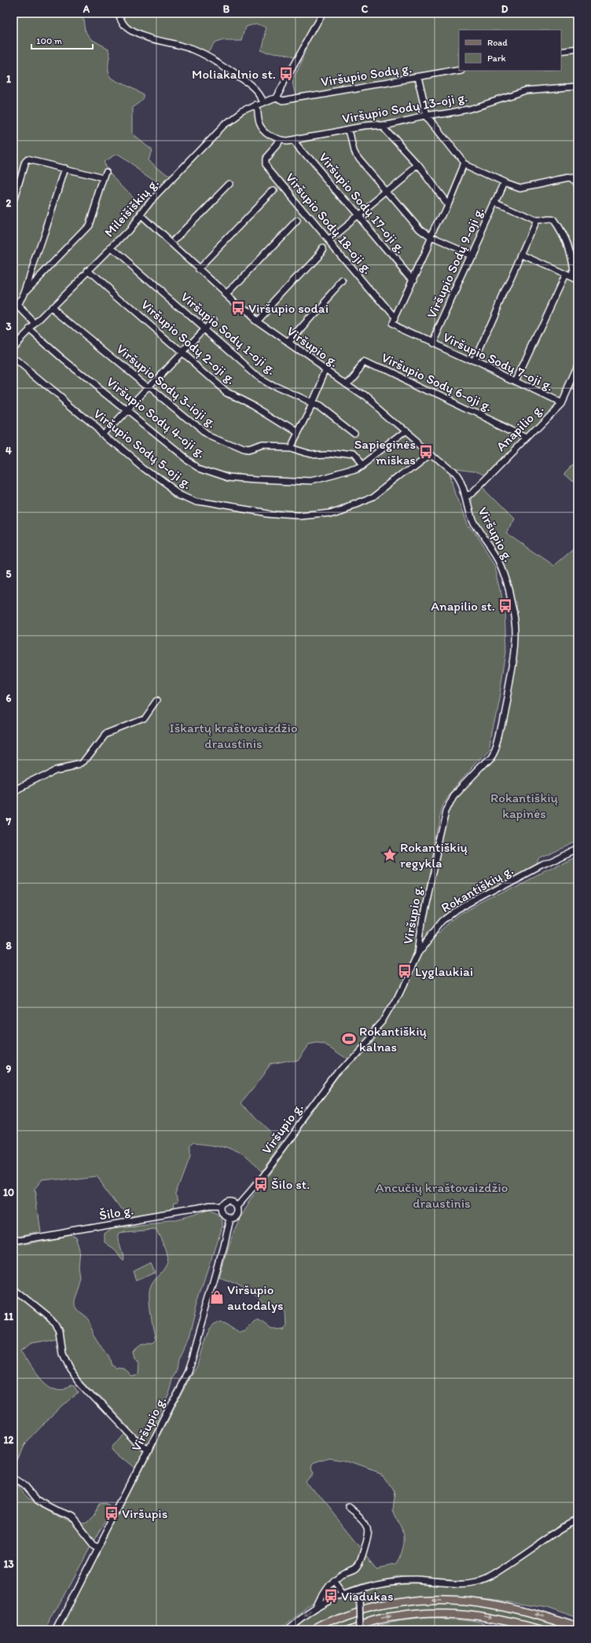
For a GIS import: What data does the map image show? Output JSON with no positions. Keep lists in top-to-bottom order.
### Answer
{
  "streets": {
    "street": [
      "Viršupio Sodų g.",
      "Viršupio Sodų 13-oji g.",
      "Viršupio Sodų 17-oji g.",
      "Mileišiškių g.",
      "Viršupio Sodų 18-oji g.",
      "Viršupio Sodų 9-oji g.",
      "Viršupio Sodų 1-oji g.",
      "Viršupio Sodų 2-oji g.",
      "Viršupio g.",
      "Viršupio Sodų 7-oji g.",
      "Viršupio Sodų 6-oji g.",
      "Viršupio Sodų 3-ioji g.",
      "Viršupio Sodų 4-oji g.",
      "Anapilio g.",
      "Viršupio Sodų 5-oji g.",
      "Rokantiškių g.",
      "Šilo g."
    ]
  },
  "crossings": [
    ["Viršupio Sodų g.", "Mileišiškių g."],
    ["Viršupio Sodų 13-oji g.", "Viršupio Sodų 17-oji g."],
    ["Viršupio Sodų 13-oji g.", "Viršupio Sodų 18-oji g."],
    ["Mileišiškių g.", "Viršupio Sodų 1-oji g."],
    ["Mileišiškių g.", "Viršupio Sodų 2-oji g."],
    ["Mileišiškių g.", "Viršupio g."],
    ["Mileišiškių g.", "Viršupio Sodų 3-ioji g."],
    ["Mileišiškių g.", "Viršupio Sodų 4-oji g."],
    ["Viršupio Sodų 18-oji g.", "Viršupio Sodų 7-oji g."],
    ["Viršupio Sodų 9-oji g.", "Viršupio Sodų 7-oji g."],
    ["Viršupio g.", "Viršupio Sodų 6-oji g."],
    ["Viršupio g.", "Viršupio Sodų 4-oji g."],
    ["Viršupio g.", "Anapilio g."],
    ["Viršupio g.", "Viršupio Sodų 5-oji g."],
    ["Viršupio g.", "Rokantiškių g."],
    ["Viršupio g.", "Šilo g."],
    ["Viršupio Sodų 7-oji g.", "Anapilio g."],
    ["Viršupio Sodų 6-oji g.", "Anapilio g."],
    ["Viršupio Sodų 3-ioji g.", "Viršupio Sodų 4-oji g."]
  ],
  "parks": ["Iškartų kraštovaizdžio draustinis", "Rokantiškių kapinės", "Ancučių kraštovaizdžio draustinis"],
  "places": {
    "bus stop": [
      "Moliakalnio st.",
      "Viršupio sodai",
      "Sapieginės miškas",
      "Anapilio st.",
      "Lyglaukiai",
      "Šilo st.",
      "Viršupis",
      "Viadukas"
    ],
    "place": ["Rokantiškių regykla"],
    "sports": ["Rokantiškių kalnas"],
    "shop": ["Viršupio autodalys"]
  },
  "legend": ["Road", "Park"],
  "scale_bar": "100 m",
  "grid": {
    "columns": [
      "A",
      "B",
      "C",
      "D"
    ],
    "rows": [
      "1",
      "2",
      "3",
      "4",
      "5",
      "6",
      "7",
      "8",
      "9",
      "10",
      "11",
      "12",
      "13"
    ]
  }
}
